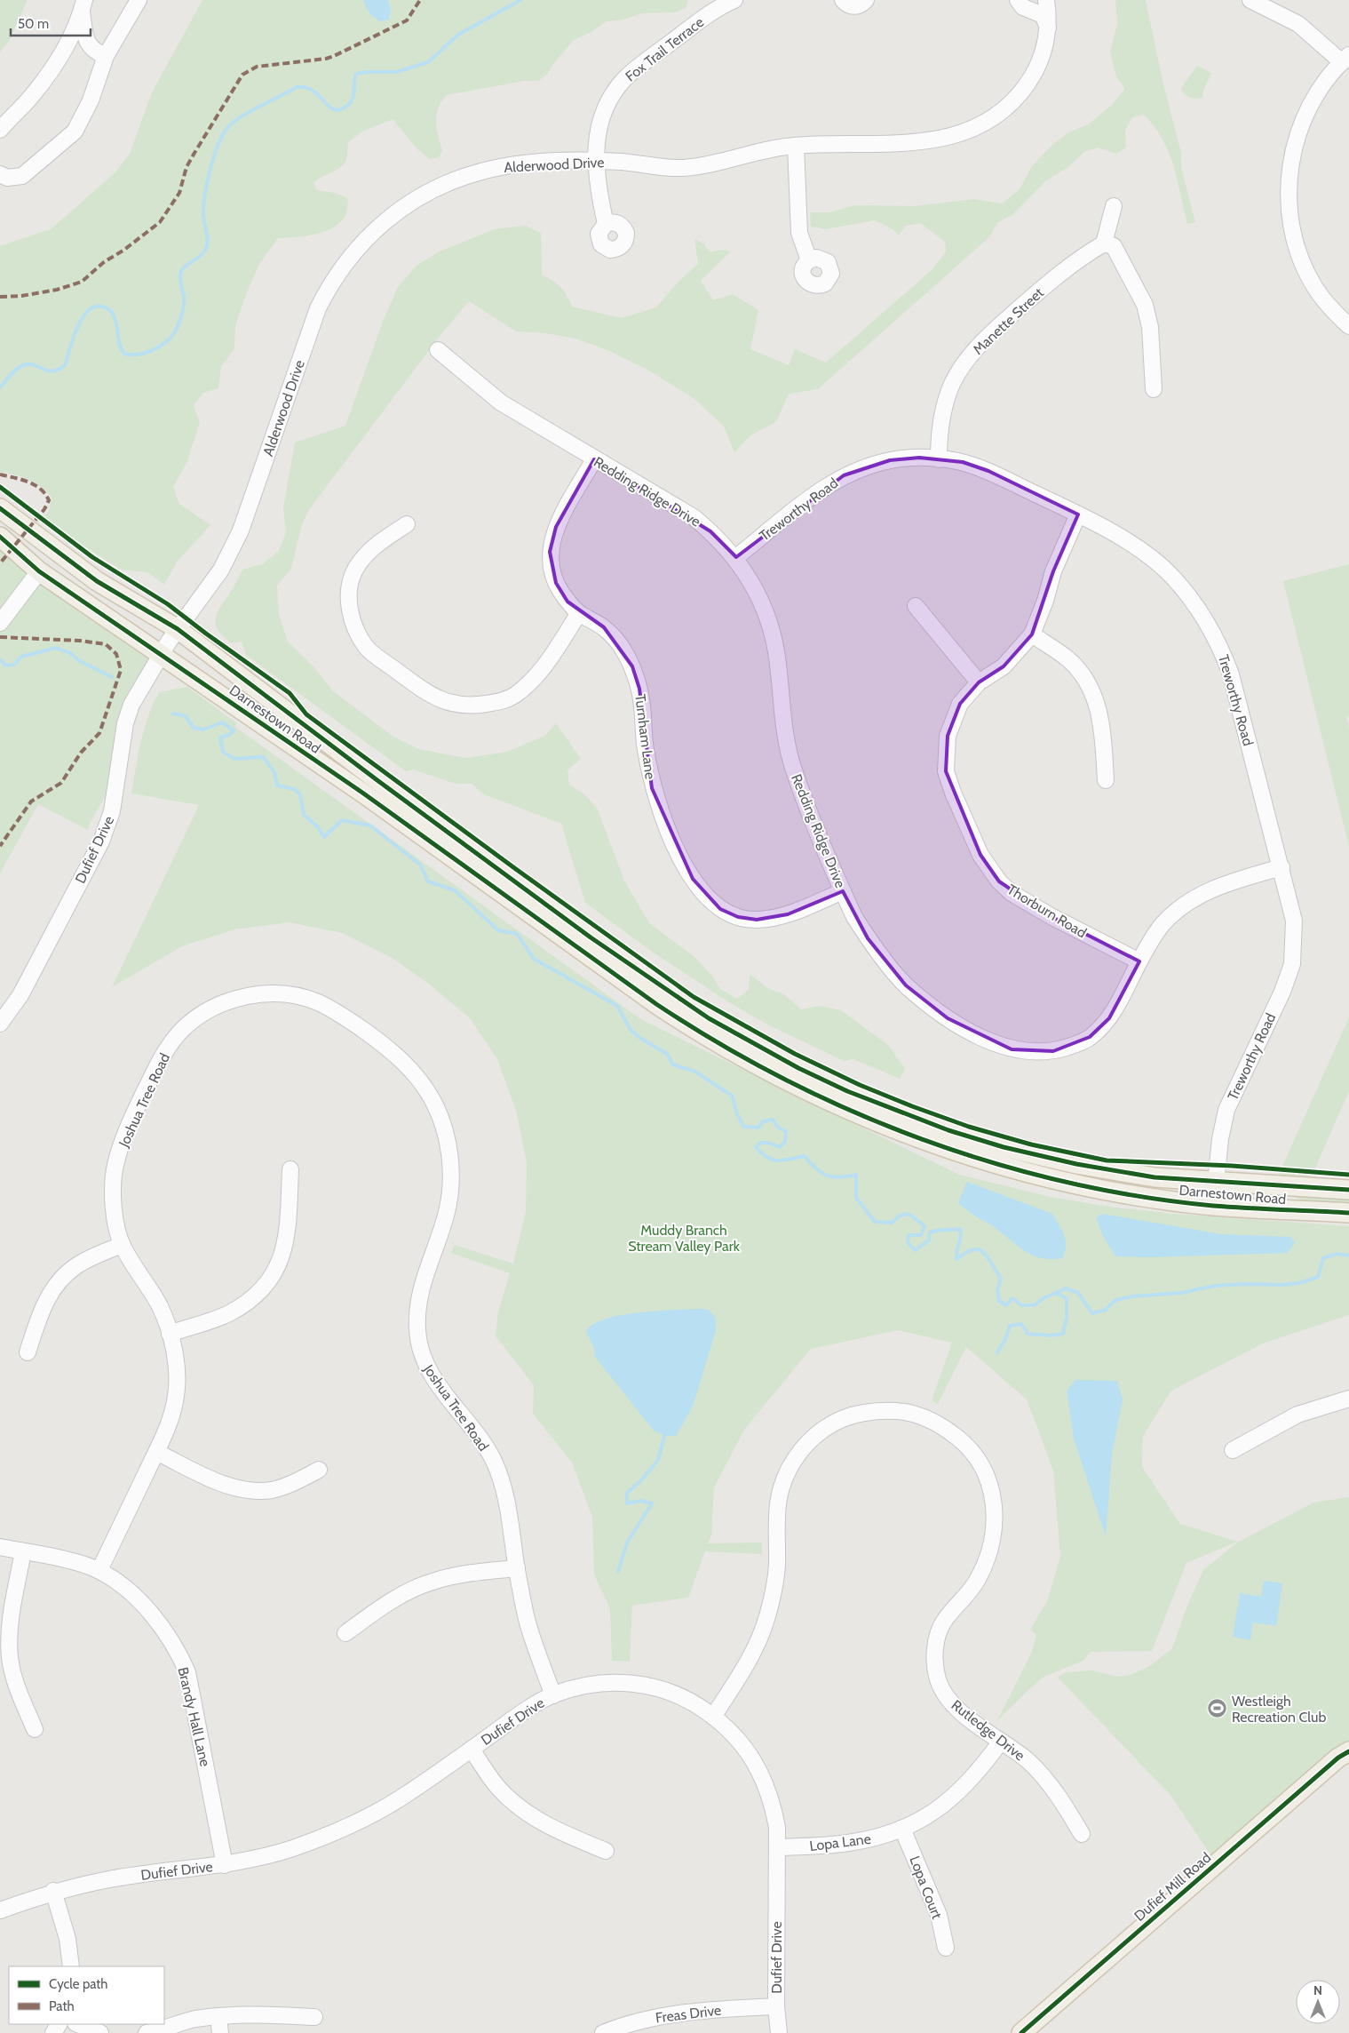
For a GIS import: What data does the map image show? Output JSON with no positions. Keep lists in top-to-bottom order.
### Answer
{
  "streets": {
    "main road": ["Darnestown Road", "Dufief Mill Road"],
    "street": [
      "Fox Trail Terrace",
      "Alderwood Drive",
      "Manette Street",
      "Redding Ridge Drive",
      "Treworthy Road",
      "Turnham Lane",
      "Dufief Drive",
      "Thorburn Road",
      "Joshua Tree Road",
      "Brandy Hall Lane",
      "Rutledge Drive",
      "Lopa Lane",
      "Lopa Court",
      "Freas Drive"
    ]
  },
  "crossings": [
    ["Fox Trail Terrace", "Alderwood Drive"],
    ["Alderwood Drive", "Darnestown Road"],
    ["Alderwood Drive", "Dufief Drive"],
    ["Manette Street", "Treworthy Road"],
    ["Redding Ridge Drive", "Treworthy Road"],
    ["Redding Ridge Drive", "Turnham Lane"],
    ["Redding Ridge Drive", "Thorburn Road"],
    ["Treworthy Road", "Darnestown Road"],
    ["Treworthy Road", "Thorburn Road"],
    ["Darnestown Road", "Dufief Drive"],
    ["Dufief Drive", "Joshua Tree Road"],
    ["Dufief Drive", "Brandy Hall Lane"],
    ["Dufief Drive", "Rutledge Drive"],
    ["Dufief Drive", "Lopa Lane"],
    ["Dufief Drive", "Freas Drive"],
    ["Joshua Tree Road", "Brandy Hall Lane"],
    ["Rutledge Drive", "Lopa Lane"],
    ["Lopa Lane", "Lopa Court"]
  ],
  "parks": ["Muddy Branch Stream Valley Park"],
  "places": {
    "sports": ["Westleigh Recreation Club"]
  },
  "legend": ["Cycle path", "Path"],
  "scale_bar": "50 m",
  "north": "top"
}
